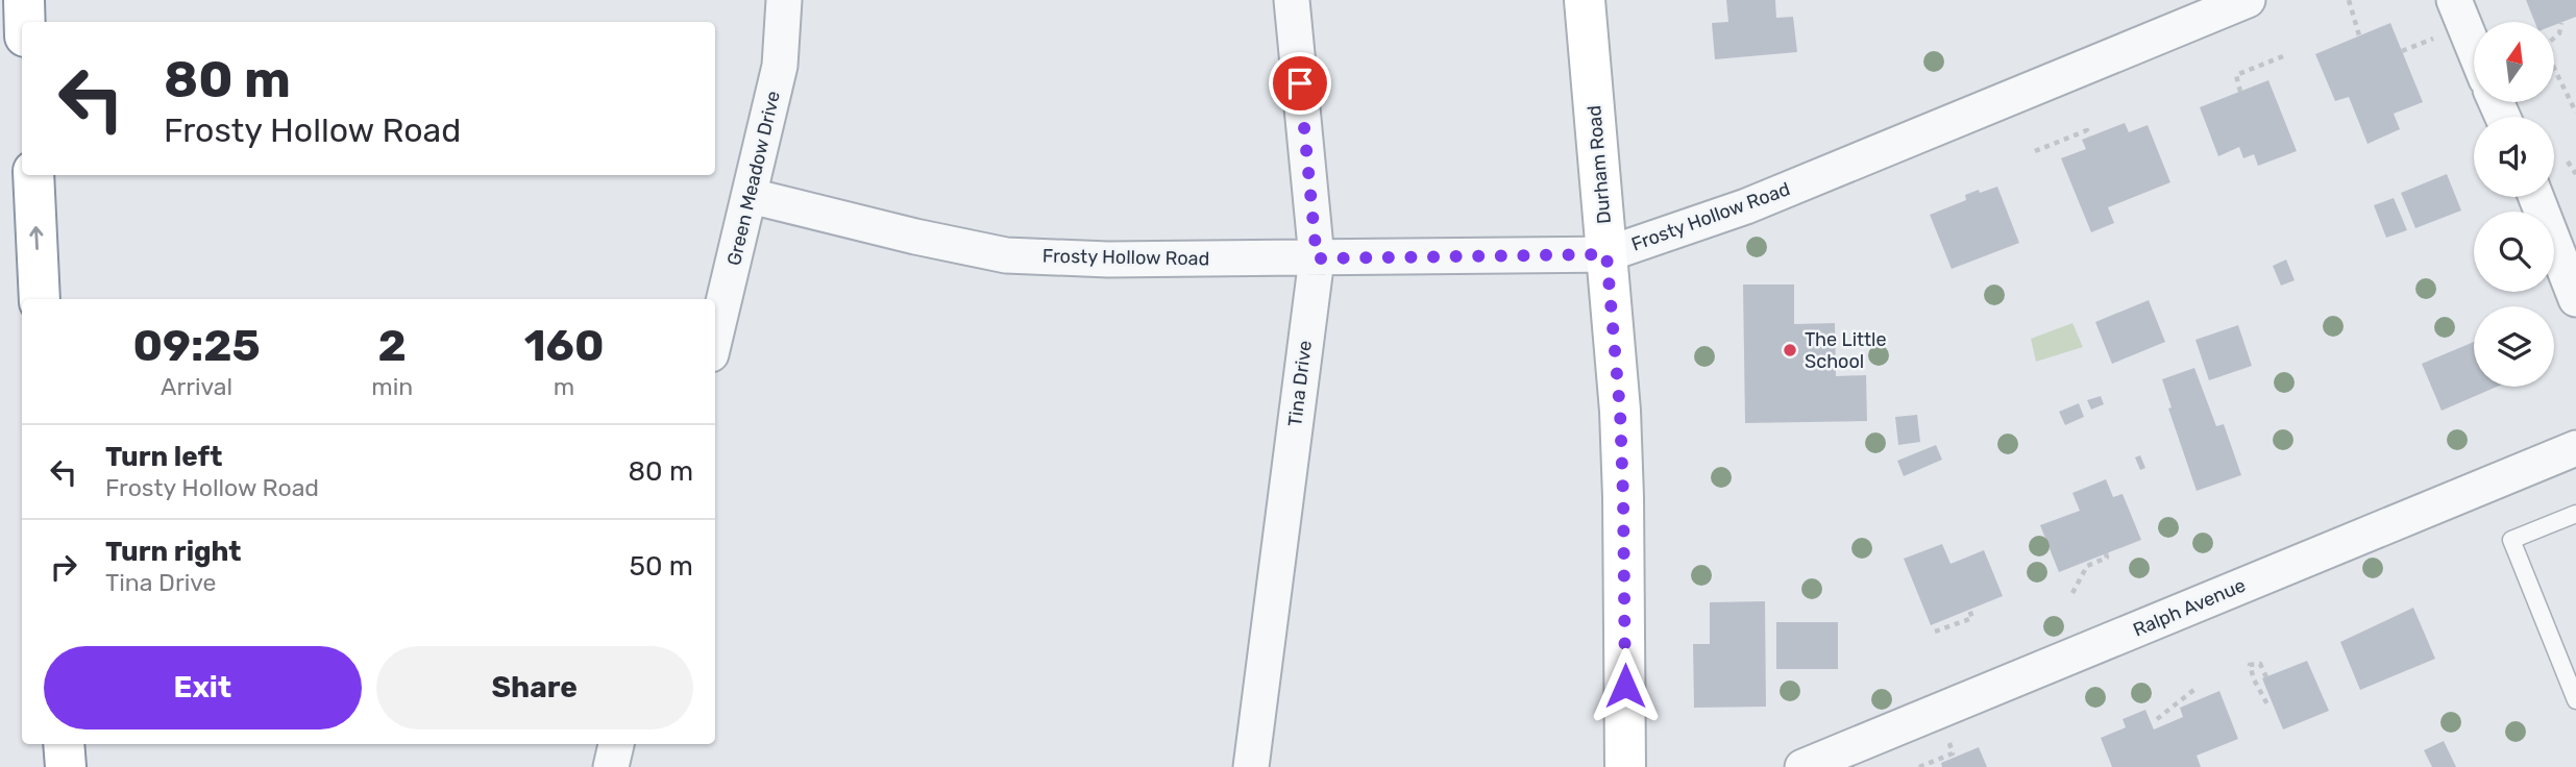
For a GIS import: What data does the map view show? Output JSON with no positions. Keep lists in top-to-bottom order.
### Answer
{
  "streets": {
    "main road": ["Durham Road"],
    "street": [
      "Green Meadow Drive",
      "Frosty Hollow Road",
      "Tina Drive",
      "Ralph Avenue"
    ]
  },
  "crossings": [
    ["Durham Road", "Frosty Hollow Road"],
    ["Green Meadow Drive", "Frosty Hollow Road"],
    ["Frosty Hollow Road", "Tina Drive"]
  ],
  "places": ["The Little School"],
  "north": "top",
  "page": {
    "turn": ["80 m", "Frosty Hollow Road"],
    "eta": [
      "09:25",
      "Arrival",
      "2",
      "min",
      "160",
      "m"
    ],
    "list": [
      {
        "name": "Turn left",
        "note": "Frosty Hollow Road",
        "value": "80 m"
      },
      {
        "name": "Turn right",
        "note": "Tina Drive",
        "value": "50 m"
      }
    ],
    "buttons": ["Exit", "Share"]
  }
}
